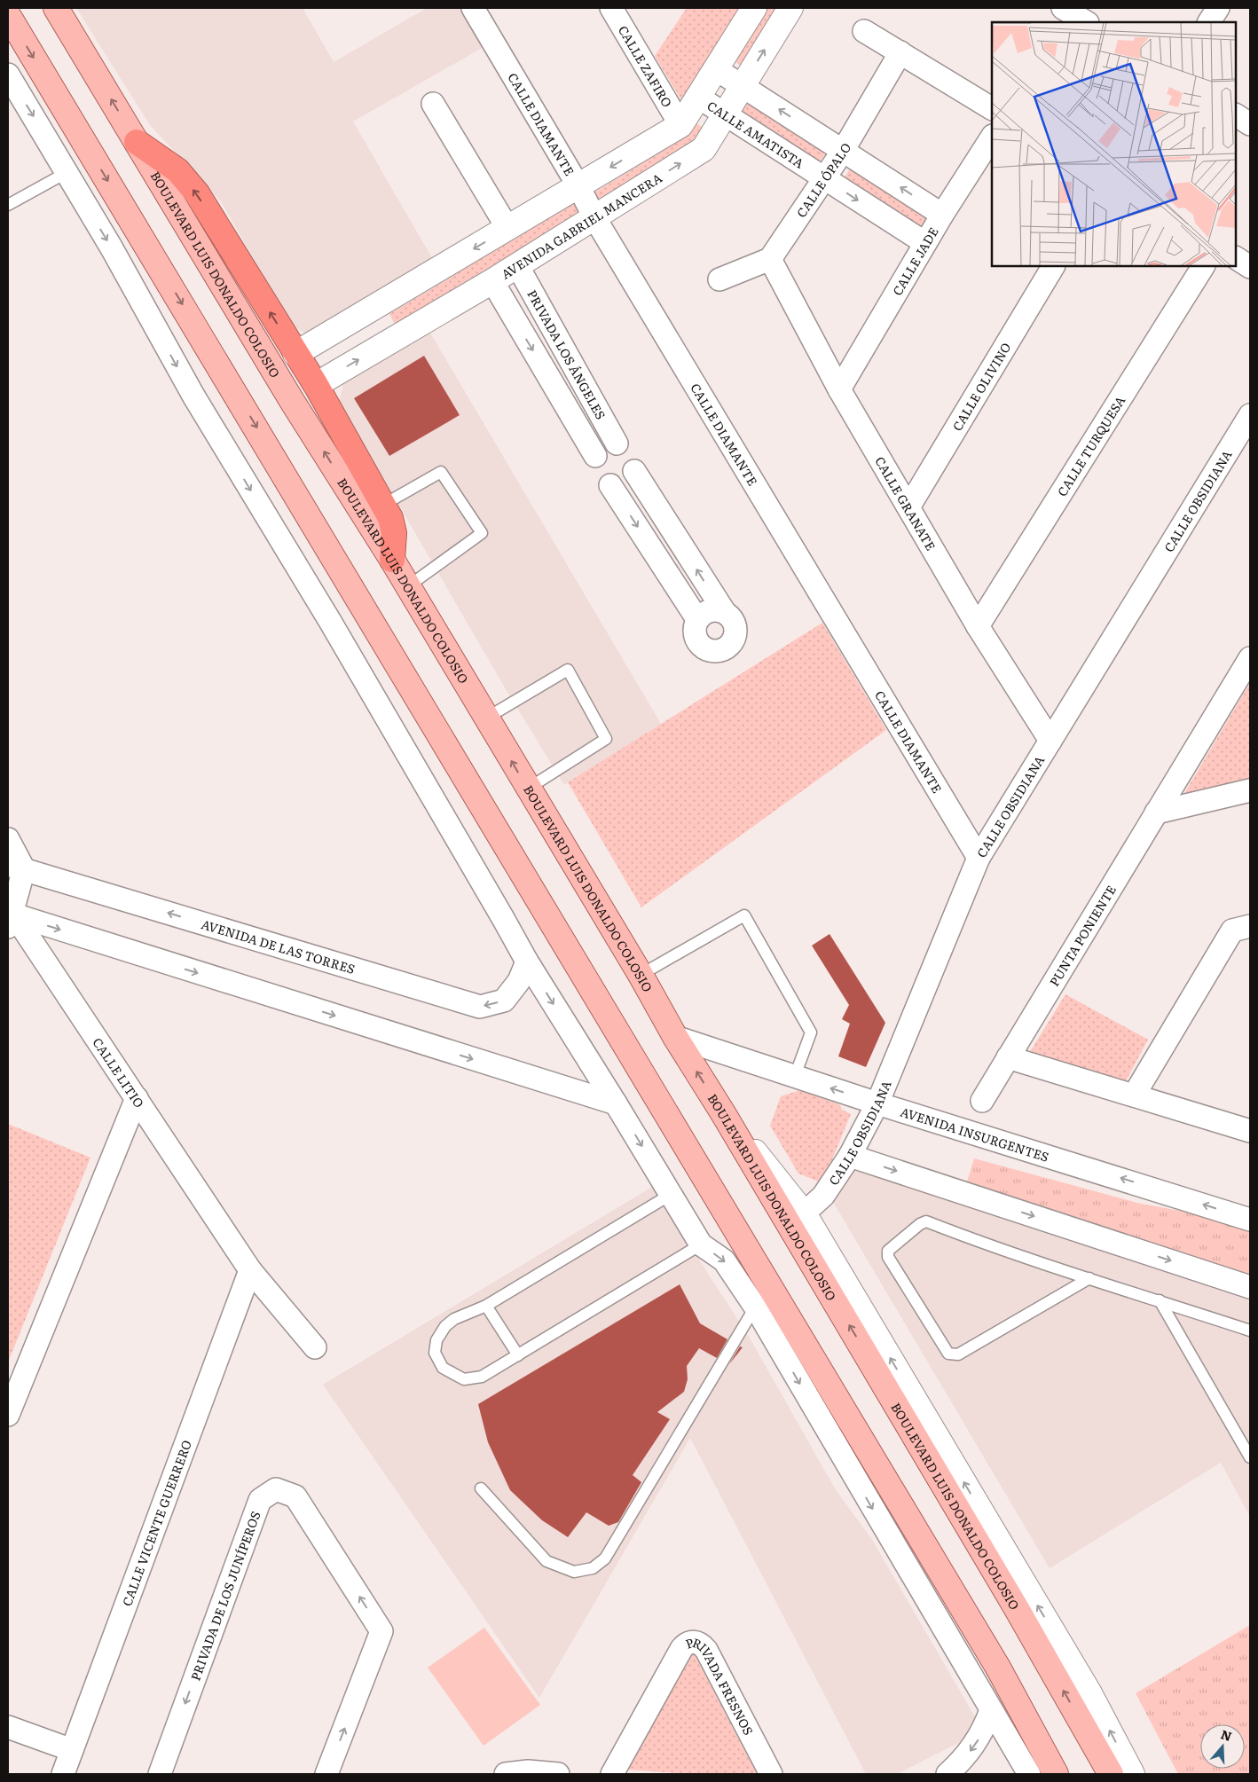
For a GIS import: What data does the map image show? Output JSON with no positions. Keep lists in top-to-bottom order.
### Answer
{
  "streets": {
    "main road": ["BOULEVARD LUIS DONALDO COLOSIO"],
    "street": [
      "CALLE ZAFIRO",
      "CALLE DIAMANTE",
      "CALLE AMATISTA",
      "CALLE ÓPALO",
      "AVENIDA GABRIEL MANCERA",
      "CALLE JADE",
      "PRIVADA LOS ÁNGELES",
      "CALLE OLIVINO",
      "CALLE TURQUESA",
      "CALLE OBSIDIANA",
      "CALLE GRANATE",
      "PUNTA PONIENTE",
      "AVENIDA DE LAS TORRES",
      "CALLE LITIO",
      "AVENIDA INSURGENTES",
      "CALLE VICENTE GUERRERO",
      "PRIVADA DE LOS JUNÍPEROS",
      "PRIVADA FRESNOS"
    ]
  },
  "crossings": [
    ["CALLE DIAMANTE", "AVENIDA GABRIEL MANCERA"],
    ["CALLE DIAMANTE", "CALLE OBSIDIANA"],
    ["CALLE AMATISTA", "CALLE ÓPALO"],
    ["CALLE AMATISTA", "AVENIDA GABRIEL MANCERA"],
    ["CALLE AMATISTA", "CALLE JADE"],
    ["CALLE ÓPALO", "CALLE GRANATE"],
    ["AVENIDA GABRIEL MANCERA", "PRIVADA LOS ÁNGELES"],
    ["CALLE JADE", "CALLE GRANATE"],
    ["BOULEVARD LUIS DONALDO COLOSIO", "AVENIDA INSURGENTES"],
    ["CALLE OLIVINO", "CALLE GRANATE"],
    ["CALLE TURQUESA", "CALLE GRANATE"],
    ["CALLE OBSIDIANA", "CALLE GRANATE"],
    ["CALLE OBSIDIANA", "AVENIDA INSURGENTES"],
    ["CALLE LITIO", "CALLE VICENTE GUERRERO"]
  ],
  "north": "top"
}
